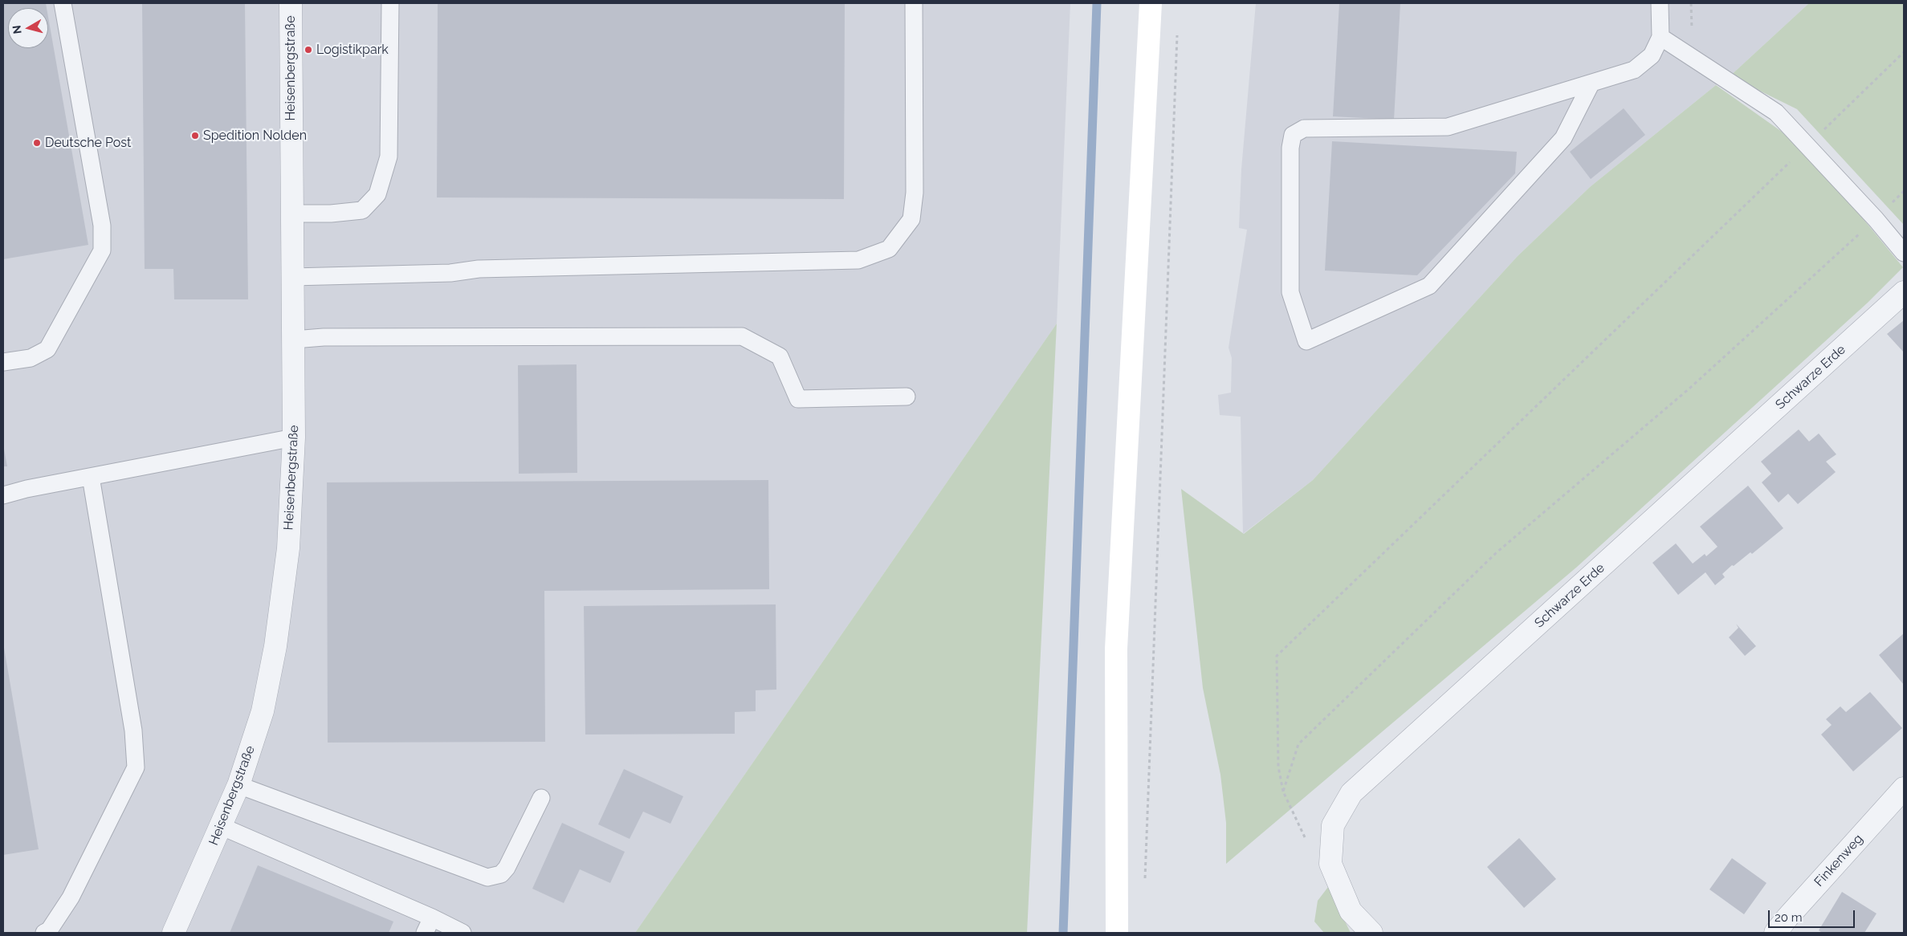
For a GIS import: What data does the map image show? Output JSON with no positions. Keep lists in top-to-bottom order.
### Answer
{
  "streets": {
    "street": ["Heisenbergstraße", "Schwarze Erde", "Finkenweg"]
  },
  "places": ["Logistikpark", "Spedition Nolden", "Deutsche Post"],
  "scale_bar": "20 m",
  "north": "left"
}
